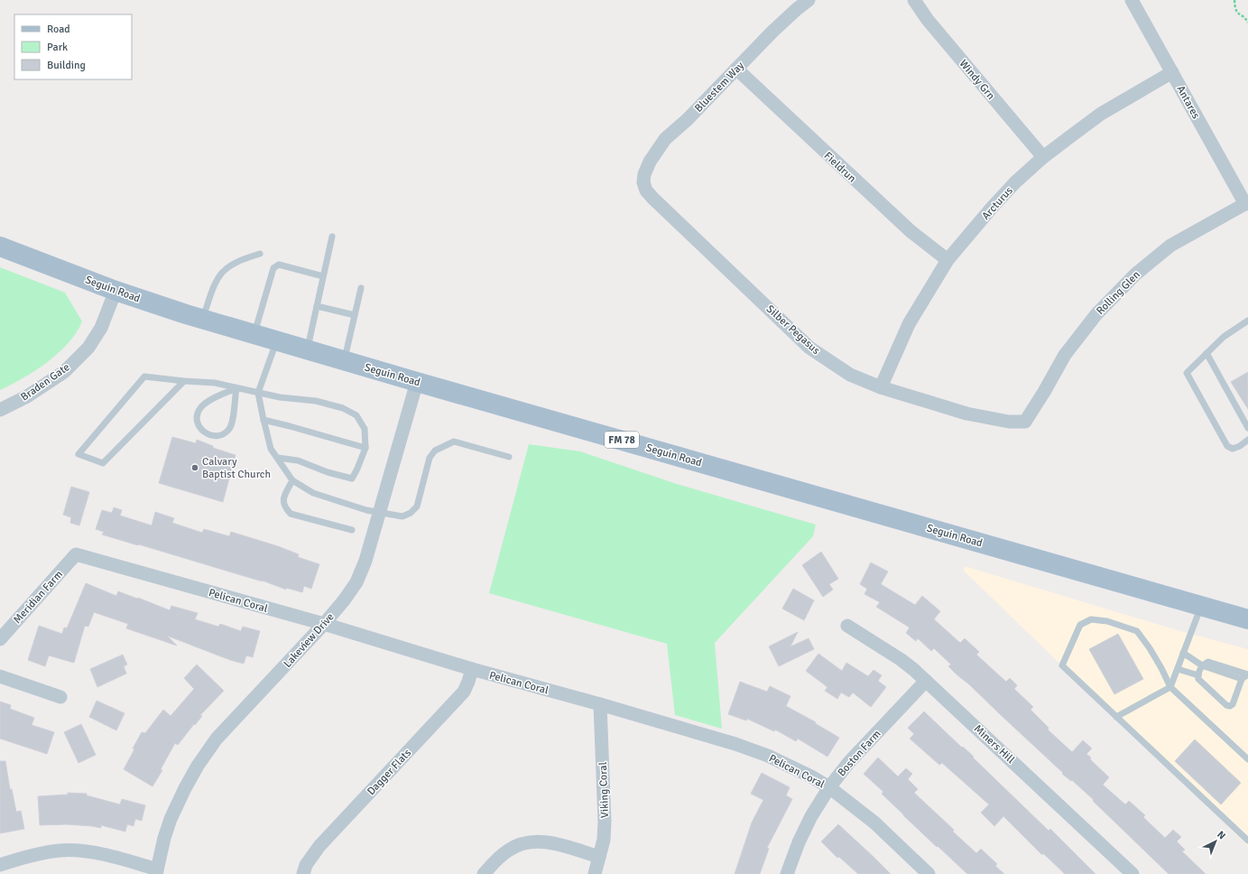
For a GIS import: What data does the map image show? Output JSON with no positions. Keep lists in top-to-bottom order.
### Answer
{
  "streets": {
    "main road": ["Seguin Road", "FM 78"],
    "street": [
      "Windy Grn",
      "Bluestem Way",
      "Antares",
      "Fieldrun",
      "Arcturus",
      "Rolling Glen",
      "Silber Pegasus",
      "Braden Gate",
      "Meridian Farm",
      "Pelican Coral",
      "Lakeview Drive",
      "Miners Hill",
      "Boston Farm",
      "Dagger Flats",
      "Viking Coral"
    ]
  },
  "crossings": [
    ["Windy Grn", "Arcturus"],
    ["Bluestem Way", "Fieldrun"],
    ["Bluestem Way", "Silber Pegasus"],
    ["Antares", "Arcturus"],
    ["Antares", "Rolling Glen"],
    ["Fieldrun", "Arcturus"],
    ["Arcturus", "Silber Pegasus"],
    ["Seguin Road", "Braden Gate"],
    ["Seguin Road", "Lakeview Drive"],
    ["Rolling Glen", "Silber Pegasus"],
    ["Meridian Farm", "Pelican Coral"],
    ["Pelican Coral", "Lakeview Drive"],
    ["Pelican Coral", "Boston Farm"],
    ["Pelican Coral", "Dagger Flats"],
    ["Pelican Coral", "Viking Coral"],
    ["Miners Hill", "Boston Farm"]
  ],
  "places": ["Calvary Baptist Church"],
  "legend": ["Road", "Park", "Building"],
  "north": "top right"
}
